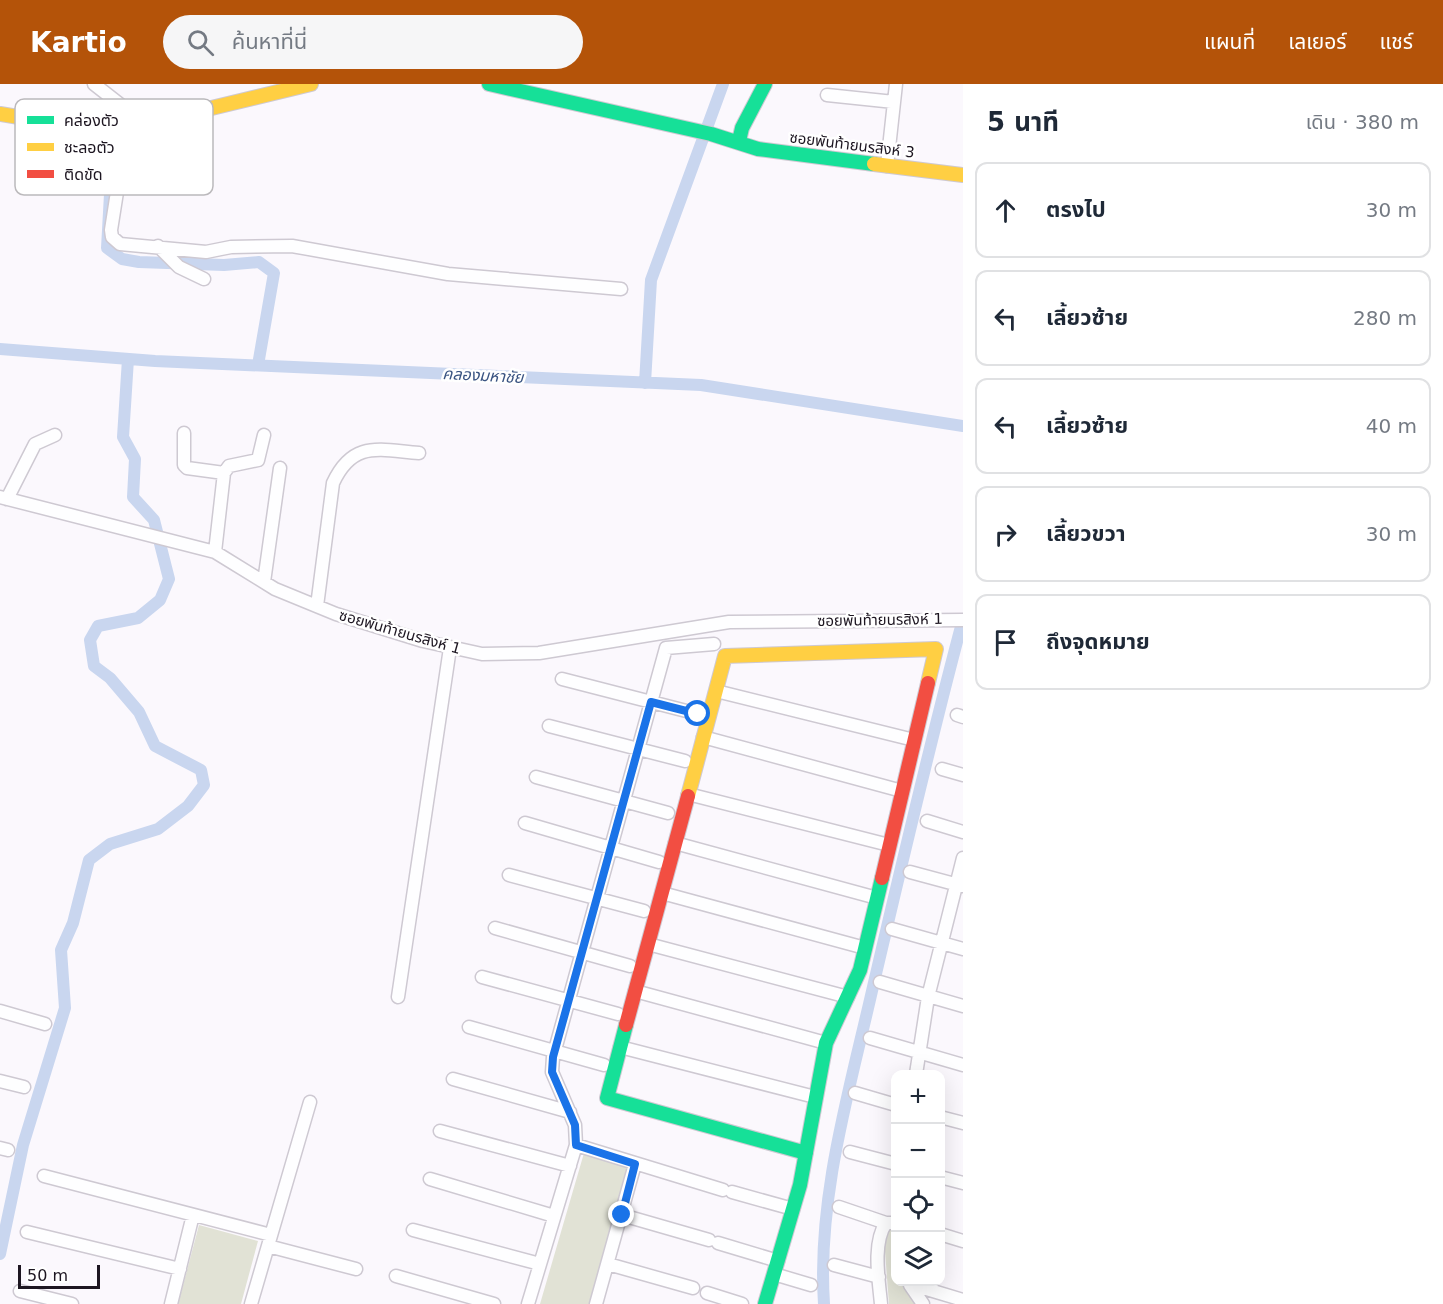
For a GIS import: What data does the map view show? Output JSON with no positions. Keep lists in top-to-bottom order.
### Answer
{
  "streets": {
    "street": ["ซอยพันท้ายนรสิงห์ 3", "ซอยพันท้ายนรสิงห์ 1"]
  },
  "water": ["คลองมหาชัย"],
  "legend": ["คล่องตัว", "ชะลอตัว", "ติดขัด"],
  "scale_bar": "50 m",
  "page": {
    "header": "Kartio",
    "search": "ค้นหาที่นี่",
    "nav": ["แผนที่", "เลเยอร์", "แชร์"],
    "heading": ["5 นาที", "เดิน · 380 m"],
    "list": [
      ["ตรงไป", "30 m"],
      ["เลี้ยวซ้าย", "280 m"],
      ["เลี้ยวซ้าย", "40 m"],
      ["เลี้ยวขวา", "30 m"],
      "ถึงจุดหมาย"
    ],
    "map_buttons": ["+", "−"],
    "scale": "50 m"
  }
}
